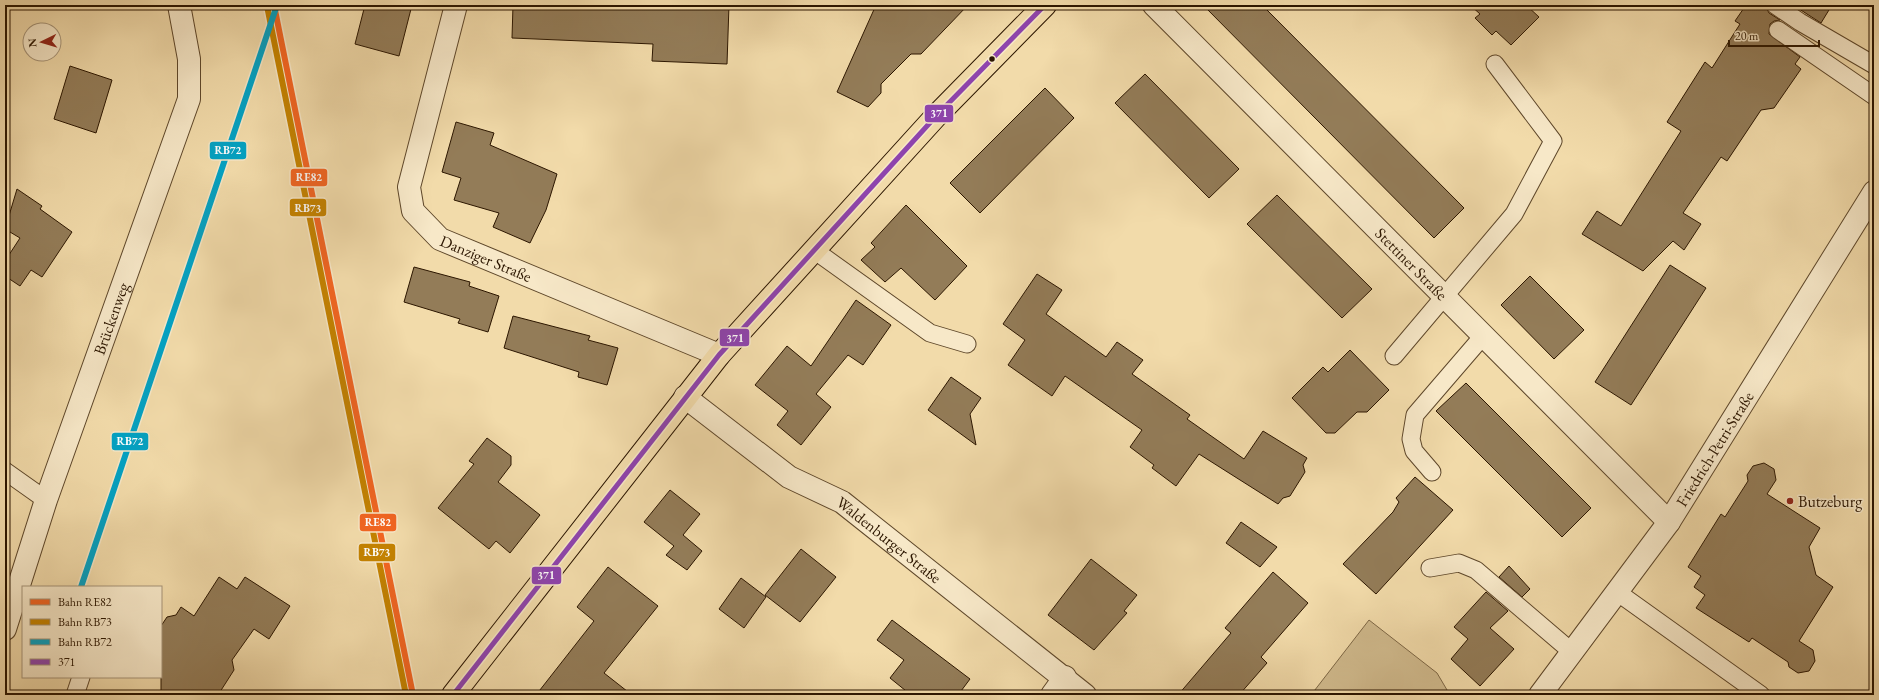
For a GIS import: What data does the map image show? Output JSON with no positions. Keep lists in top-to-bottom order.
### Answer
{
  "streets": {
    "street": [
      "Danziger Straße",
      "Stettiner Straße",
      "Brückenweg",
      "Friedrich-Petri-Straße",
      "Waldenburger Straße"
    ]
  },
  "crossings": [
    ["Stettiner Straße", "Friedrich-Petri-Straße"]
  ],
  "places": ["Butzeburg"],
  "lines": [
    "rail line RE82",
    "rail line RB72",
    "transit line 371",
    "rail line RB73"
  ],
  "legend": [
    "Bahn RE82",
    "Bahn RB73",
    "Bahn RB72",
    "371"
  ],
  "scale_bar": "20 m",
  "north": "left"
}
